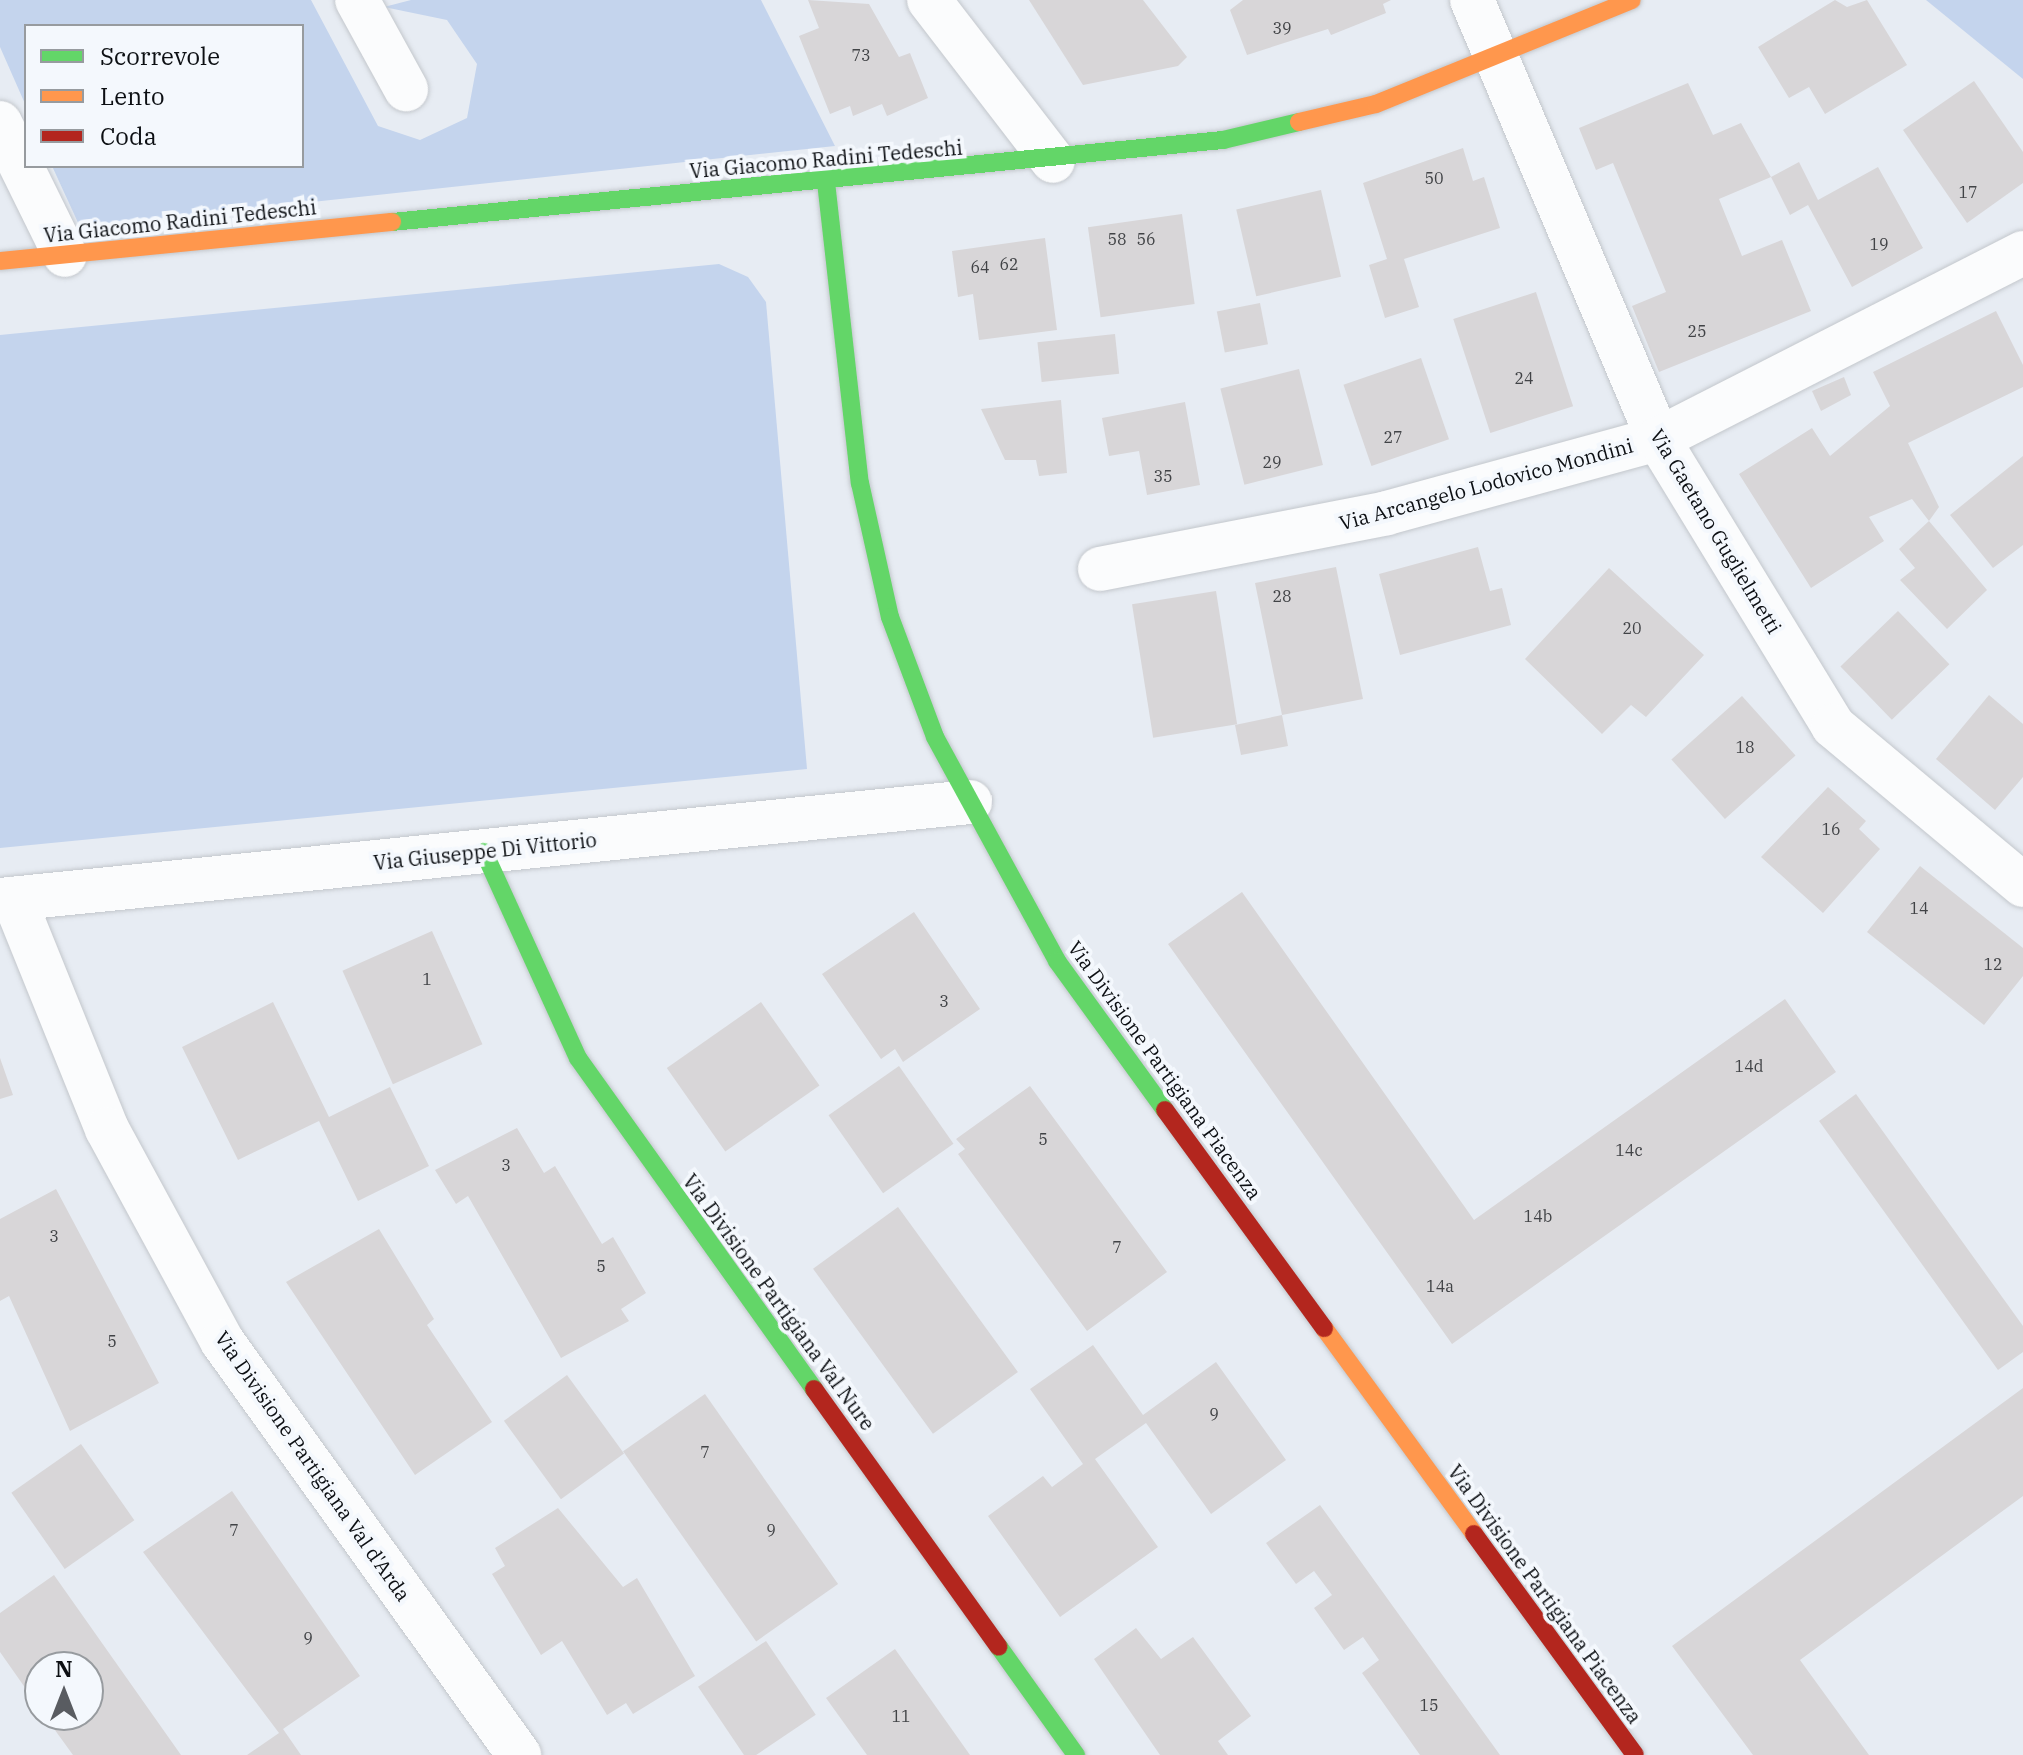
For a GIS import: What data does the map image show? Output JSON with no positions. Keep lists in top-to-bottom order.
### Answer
{
  "streets": {
    "street": [
      "Via Giacomo Radini Tedeschi",
      "Via Arcangelo Lodovico Mondini",
      "Via Gaetano Guglielmetti",
      "Via Giuseppe Di Vittorio",
      "Via Divisione Partigiana Piacenza",
      "Via Divisione Partigiana Val Nure",
      "Via Divisione Partigiana Val d'Arda"
    ]
  },
  "crossings": [
    ["Via Giacomo Radini Tedeschi", "Via Gaetano Guglielmetti"],
    ["Via Giacomo Radini Tedeschi", "Via Divisione Partigiana Piacenza"],
    ["Via Arcangelo Lodovico Mondini", "Via Gaetano Guglielmetti"],
    ["Via Giuseppe Di Vittorio", "Via Divisione Partigiana Piacenza"],
    ["Via Giuseppe Di Vittorio", "Via Divisione Partigiana Val Nure"],
    ["Via Giuseppe Di Vittorio", "Via Divisione Partigiana Val d'Arda"]
  ],
  "house_numbers": [
    "39",
    "73",
    "50",
    "17",
    "58",
    "56",
    "19",
    "62",
    "64",
    "25",
    "24",
    "27",
    "29",
    "35",
    "28",
    "20",
    "18",
    "16",
    "14",
    "12",
    "1",
    "3",
    "14d",
    "5",
    "14c",
    "3",
    "14b",
    "3",
    "7",
    "5",
    "14a",
    "5",
    "9",
    "7",
    "7",
    "9",
    "9",
    "15",
    "11"
  ],
  "legend": ["Scorrevole", "Lento", "Coda"],
  "north": "top"
}
